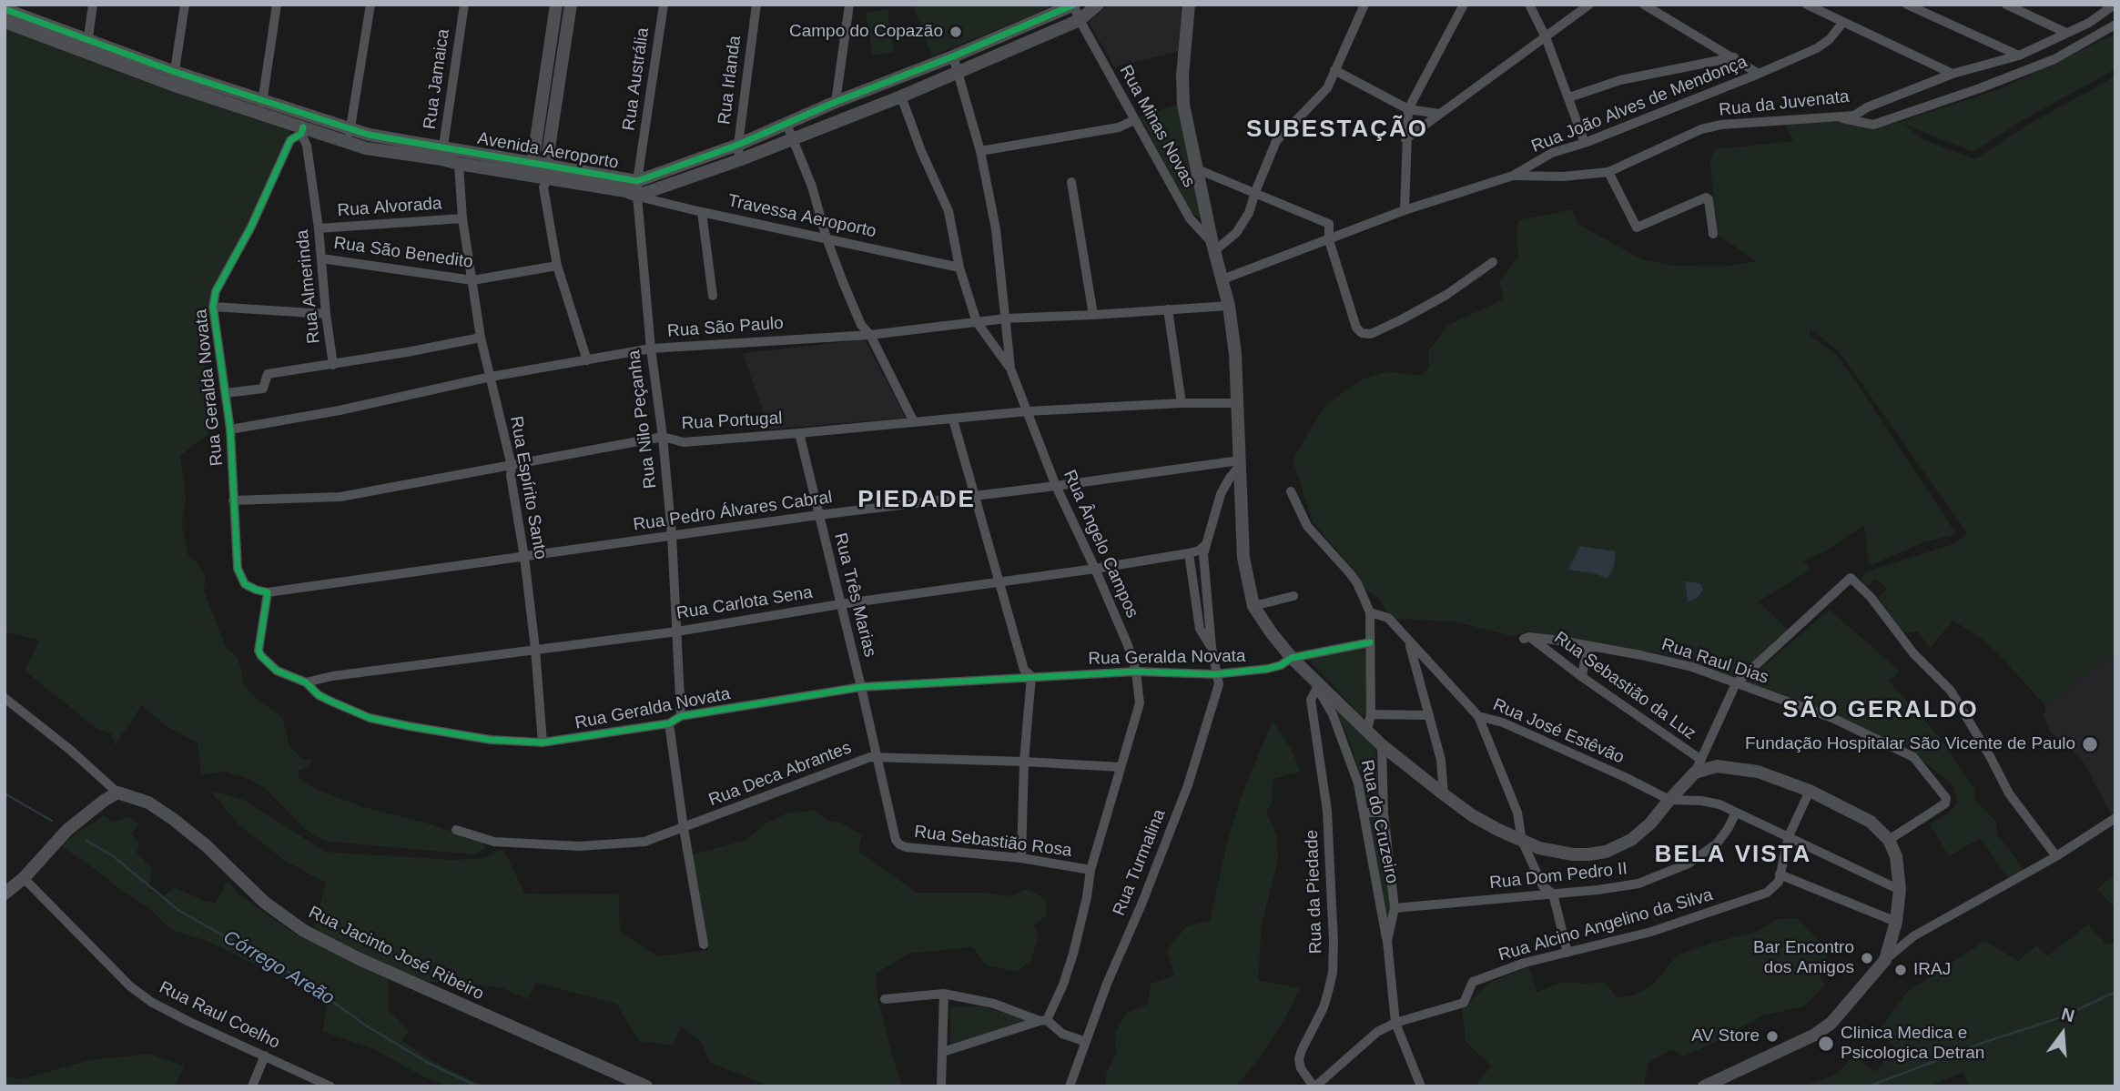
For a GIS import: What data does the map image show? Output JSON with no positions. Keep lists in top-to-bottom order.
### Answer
{
  "streets": {
    "street": [
      "Rua Jamaica",
      "Rua Austrália",
      "Rua Irlanda",
      "Rua da Juvenata",
      "Rua João Alves de Mendonça",
      "Rua Minas Novas",
      "Avenida Aeroporto",
      "Rua Alvorada",
      "Travessa Aeroporto",
      "Rua São Benedito",
      "Rua Almerinda",
      "Rua São Paulo",
      "Rua Geralda Novata",
      "Rua Nilo Peçanha",
      "Rua Portugal",
      "Rua Espírito Santo",
      "Rua Pedro Álvares Cabral",
      "Rua Ângelo Campos",
      "Rua Três Marias",
      "Rua Carlota Sena",
      "Rua Raul Dias",
      "Rua Sebastião da Luz",
      "Rua José Estêvão",
      "Rua Deca Abrantes",
      "Rua do Cruzeiro",
      "Rua Sebastião Rosa",
      "Rua Turmalina",
      "Rua Dom Pedro II",
      "Rua da Piedade",
      "Rua Alcino Angelino da Silva",
      "Rua Jacinto José Ribeiro",
      "Rua Raul Coelho"
    ]
  },
  "crossings": [
    ["Rua Jamaica", "Avenida Aeroporto"],
    ["Rua Austrália", "Avenida Aeroporto"],
    ["Rua Austrália", "Travessa Aeroporto"],
    ["Rua Austrália", "Rua Nilo Peçanha"],
    ["Rua Irlanda", "Avenida Aeroporto"],
    ["Rua da Juvenata", "Rua João Alves de Mendonça"],
    ["Rua Minas Novas", "Avenida Aeroporto"],
    ["Avenida Aeroporto", "Travessa Aeroporto"],
    ["Avenida Aeroporto", "Rua Almerinda"],
    ["Avenida Aeroporto", "Rua Geralda Novata"],
    ["Avenida Aeroporto", "Rua Nilo Peçanha"],
    ["Avenida Aeroporto", "Rua Espírito Santo"],
    ["Rua Alvorada", "Rua Almerinda"],
    ["Rua Alvorada", "Rua Espírito Santo"],
    ["Travessa Aeroporto", "Rua Nilo Peçanha"],
    ["Travessa Aeroporto", "Rua Ângelo Campos"],
    ["Rua São Benedito", "Rua Almerinda"],
    ["Rua São Benedito", "Rua Espírito Santo"],
    ["Rua Almerinda", "Rua Geralda Novata"],
    ["Rua Almerinda", "Rua Espírito Santo"],
    ["Rua São Paulo", "Rua Geralda Novata"],
    ["Rua São Paulo", "Rua Nilo Peçanha"],
    ["Rua São Paulo", "Rua Espírito Santo"],
    ["Rua São Paulo", "Rua Ângelo Campos"],
    ["Rua Geralda Novata", "Rua Nilo Peçanha"],
    ["Rua Geralda Novata", "Rua Portugal"],
    ["Rua Geralda Novata", "Rua Espírito Santo"],
    ["Rua Geralda Novata", "Rua Pedro Álvares Cabral"],
    ["Rua Geralda Novata", "Rua Ângelo Campos"],
    ["Rua Geralda Novata", "Rua Três Marias"],
    ["Rua Geralda Novata", "Rua Carlota Sena"],
    ["Rua Geralda Novata", "Rua Turmalina"],
    ["Rua Nilo Peçanha", "Rua Portugal"],
    ["Rua Nilo Peçanha", "Rua Pedro Álvares Cabral"],
    ["Rua Nilo Peçanha", "Rua Carlota Sena"],
    ["Rua Portugal", "Rua Espírito Santo"],
    ["Rua Portugal", "Rua Ângelo Campos"],
    ["Rua Portugal", "Rua Três Marias"],
    ["Rua Espírito Santo", "Rua Pedro Álvares Cabral"],
    ["Rua Espírito Santo", "Rua Carlota Sena"],
    ["Rua Pedro Álvares Cabral", "Rua Ângelo Campos"],
    ["Rua Pedro Álvares Cabral", "Rua Três Marias"],
    ["Rua Pedro Álvares Cabral", "Rua Turmalina"],
    ["Rua Ângelo Campos", "Rua Carlota Sena"],
    ["Rua Ângelo Campos", "Rua Deca Abrantes"],
    ["Rua Ângelo Campos", "Rua Sebastião Rosa"],
    ["Rua Três Marias", "Rua Carlota Sena"],
    ["Rua Três Marias", "Rua Deca Abrantes"],
    ["Rua Três Marias", "Rua Sebastião Rosa"],
    ["Rua Carlota Sena", "Rua Turmalina"],
    ["Rua Raul Dias", "Rua Sebastião da Luz"],
    ["Rua José Estêvão", "Rua Dom Pedro II"],
    ["Rua do Cruzeiro", "Rua Dom Pedro II"],
    ["Rua do Cruzeiro", "Rua da Piedade"],
    ["Rua do Cruzeiro", "Rua Alcino Angelino da Silva"]
  ],
  "districts": [
    "SUBESTAÇÃO",
    "PIEDADE",
    "SÃO GERALDO",
    "BELA VISTA"
  ],
  "water": ["Córrego Areão"],
  "places": [
    "Campo do Copazão",
    "Fundação Hospitalar São Vicente de Paulo",
    "Bar Encontro dos Amigos",
    "IRAJ",
    "AV Store",
    "Clinica Medica e Psicologica Detran"
  ],
  "north": "top"
}
